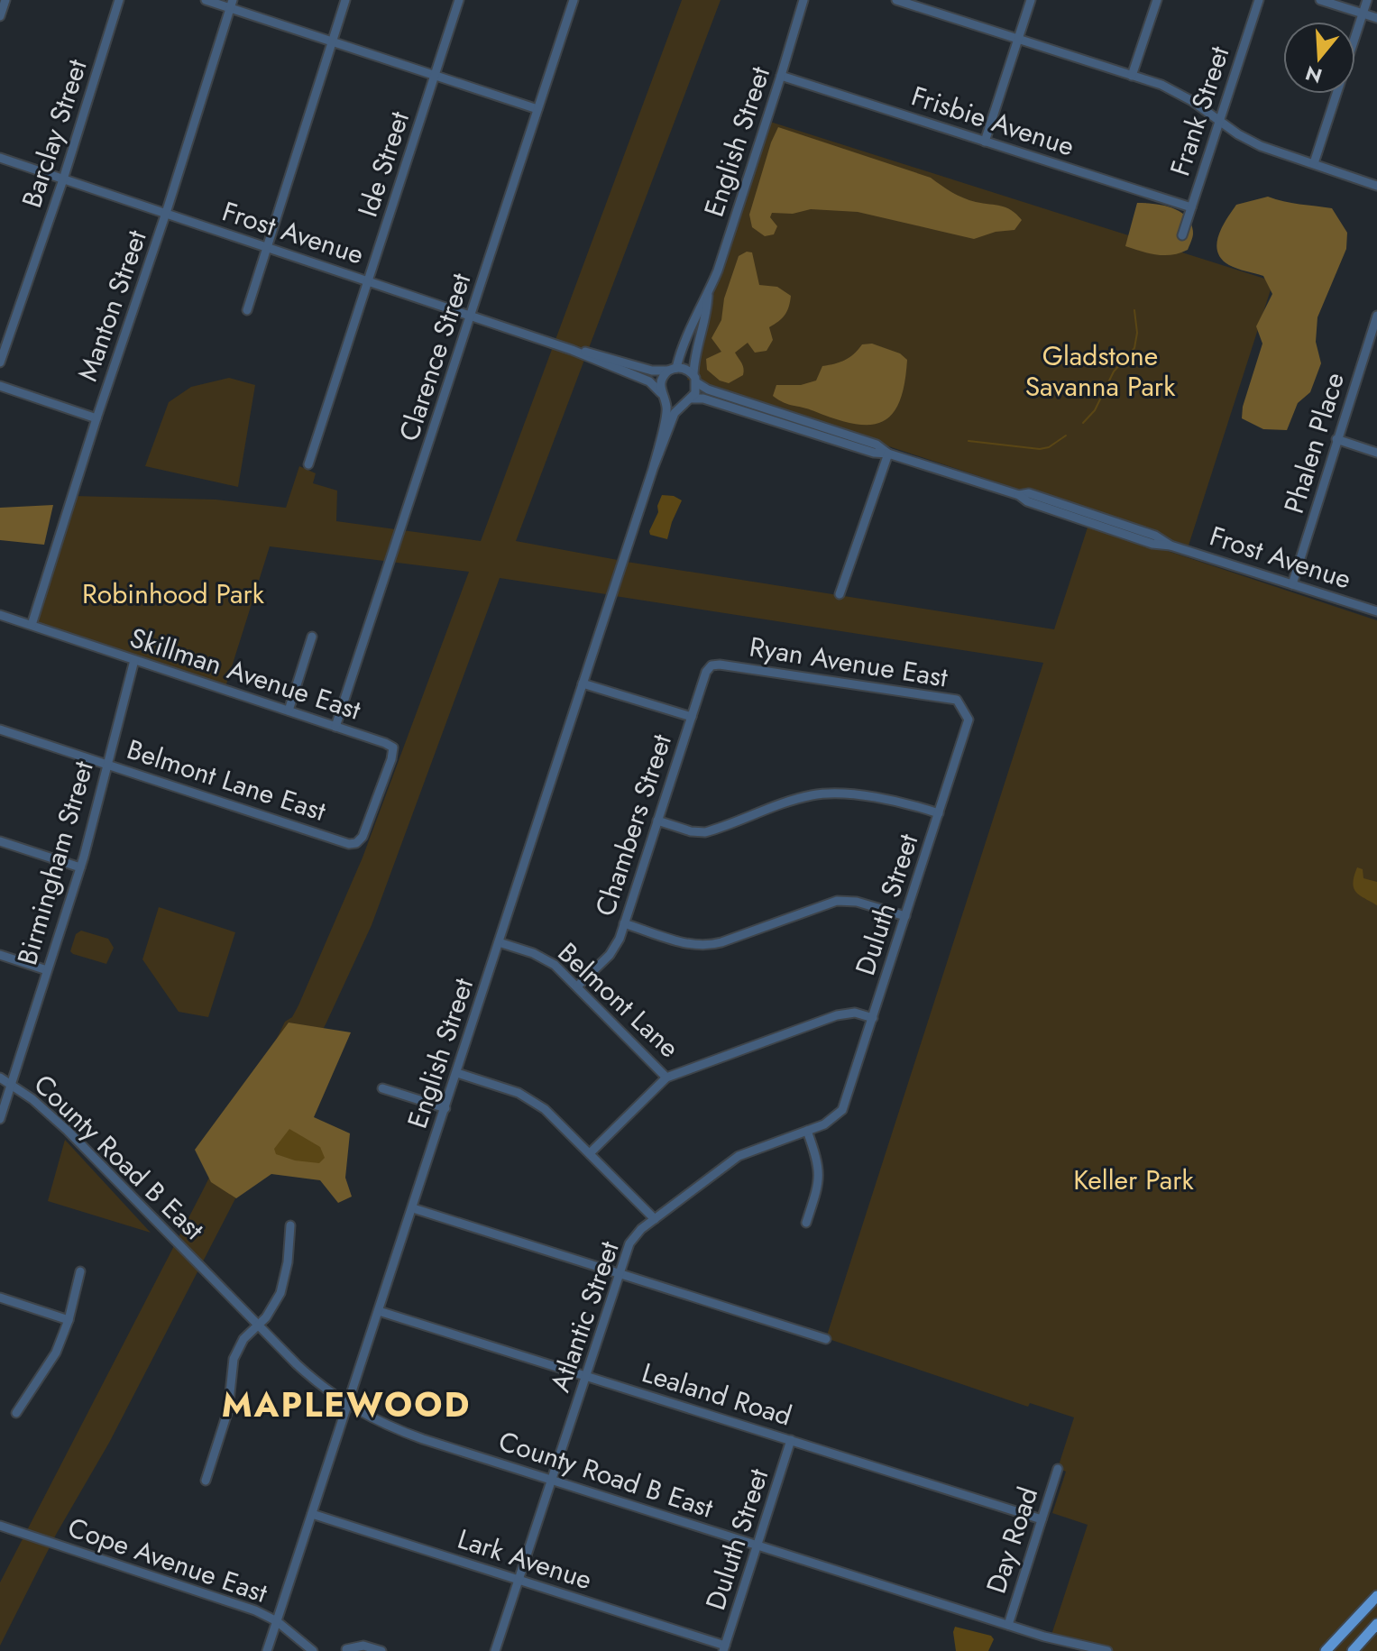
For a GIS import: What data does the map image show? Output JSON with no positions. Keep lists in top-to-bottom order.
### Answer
{
  "streets": {
    "street": [
      "Frank Street",
      "Frisbie Avenue",
      "Barclay Street",
      "English Street",
      "Ide Street",
      "Frost Avenue",
      "Manton Street",
      "Clarence Street",
      "Phalen Place",
      "Ryan Avenue East",
      "Skillman Avenue East",
      "Belmont Lane East",
      "Chambers Street",
      "Birmingham Street",
      "Duluth Street",
      "Belmont Lane",
      "County Road B East",
      "Atlantic Street",
      "Lealand Road",
      "Day Road",
      "Lark Avenue",
      "Cope Avenue East"
    ]
  },
  "crossings": [
    ["Frank Street", "Frisbie Avenue"],
    ["Frisbie Avenue", "English Street"],
    ["Barclay Street", "Frost Avenue"],
    ["English Street", "Frost Avenue"],
    ["English Street", "Belmont Lane"],
    ["English Street", "County Road B East"],
    ["English Street", "Lealand Road"],
    ["English Street", "Lark Avenue"],
    ["English Street", "Cope Avenue East"],
    ["Ide Street", "Frost Avenue"],
    ["Frost Avenue", "Manton Street"],
    ["Frost Avenue", "Clarence Street"],
    ["Frost Avenue", "Phalen Place"],
    ["Manton Street", "Skillman Avenue East"],
    ["Clarence Street", "Skillman Avenue East"],
    ["Ryan Avenue East", "Chambers Street"],
    ["Ryan Avenue East", "Duluth Street"],
    ["Skillman Avenue East", "Belmont Lane East"],
    ["Skillman Avenue East", "Birmingham Street"],
    ["Belmont Lane East", "Birmingham Street"],
    ["Chambers Street", "Belmont Lane"],
    ["Birmingham Street", "County Road B East"],
    ["Duluth Street", "Belmont Lane"],
    ["Duluth Street", "County Road B East"],
    ["Duluth Street", "Atlantic Street"],
    ["Duluth Street", "Lealand Road"],
    ["Duluth Street", "Lark Avenue"],
    ["County Road B East", "Atlantic Street"],
    ["County Road B East", "Day Road"],
    ["Atlantic Street", "Lealand Road"],
    ["Atlantic Street", "Lark Avenue"],
    ["Lealand Road", "Day Road"]
  ],
  "districts": ["MAPLEWOOD"],
  "parks": ["Gladstone Savanna Park", "Robinhood Park", "Keller Park"],
  "north": "bottom"
}
